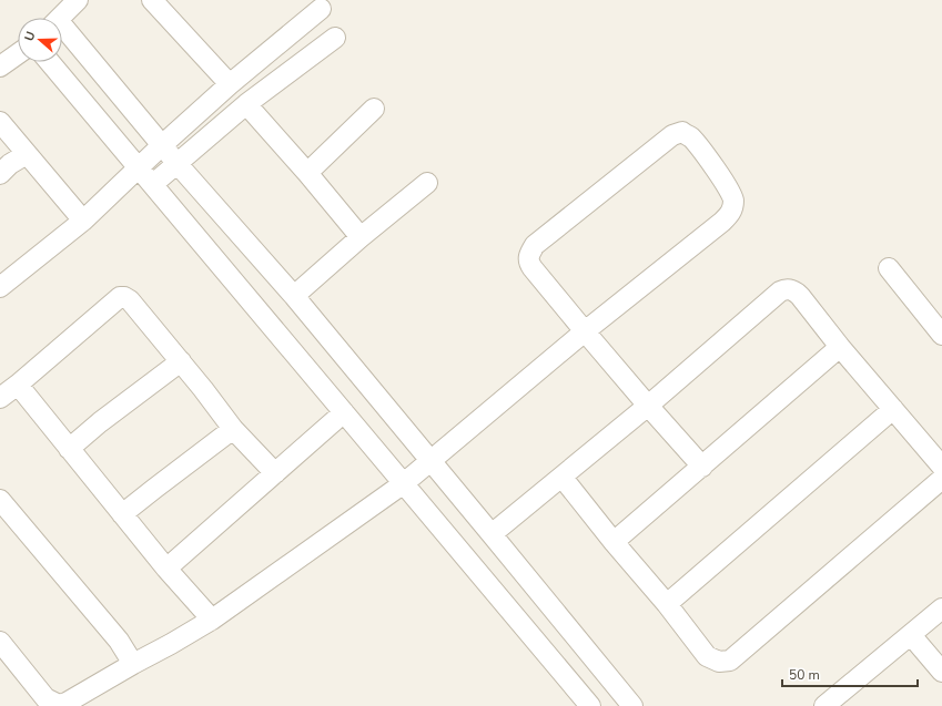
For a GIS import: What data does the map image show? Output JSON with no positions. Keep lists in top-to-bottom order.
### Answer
{
  "scale_bar": "50 m",
  "north": "left"
}
